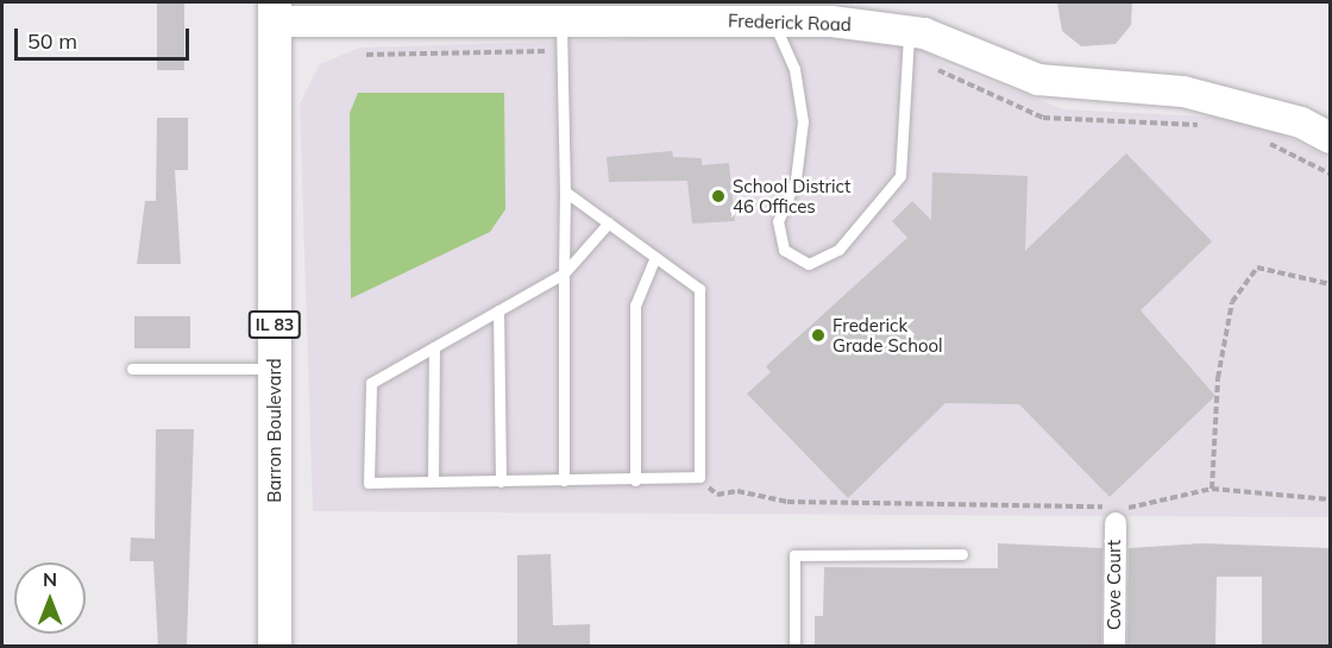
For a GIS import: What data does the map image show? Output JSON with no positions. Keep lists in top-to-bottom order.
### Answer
{
  "streets": {
    "main road": ["IL 83", "Barron Boulevard"],
    "street": ["Frederick Road", "Cove Court"]
  },
  "crossings": [
    ["Frederick Road", "Barron Boulevard"]
  ],
  "places": ["School District 46 Offices", "Frederick Grade School"],
  "scale_bar": "50 m",
  "north": "top"
}
